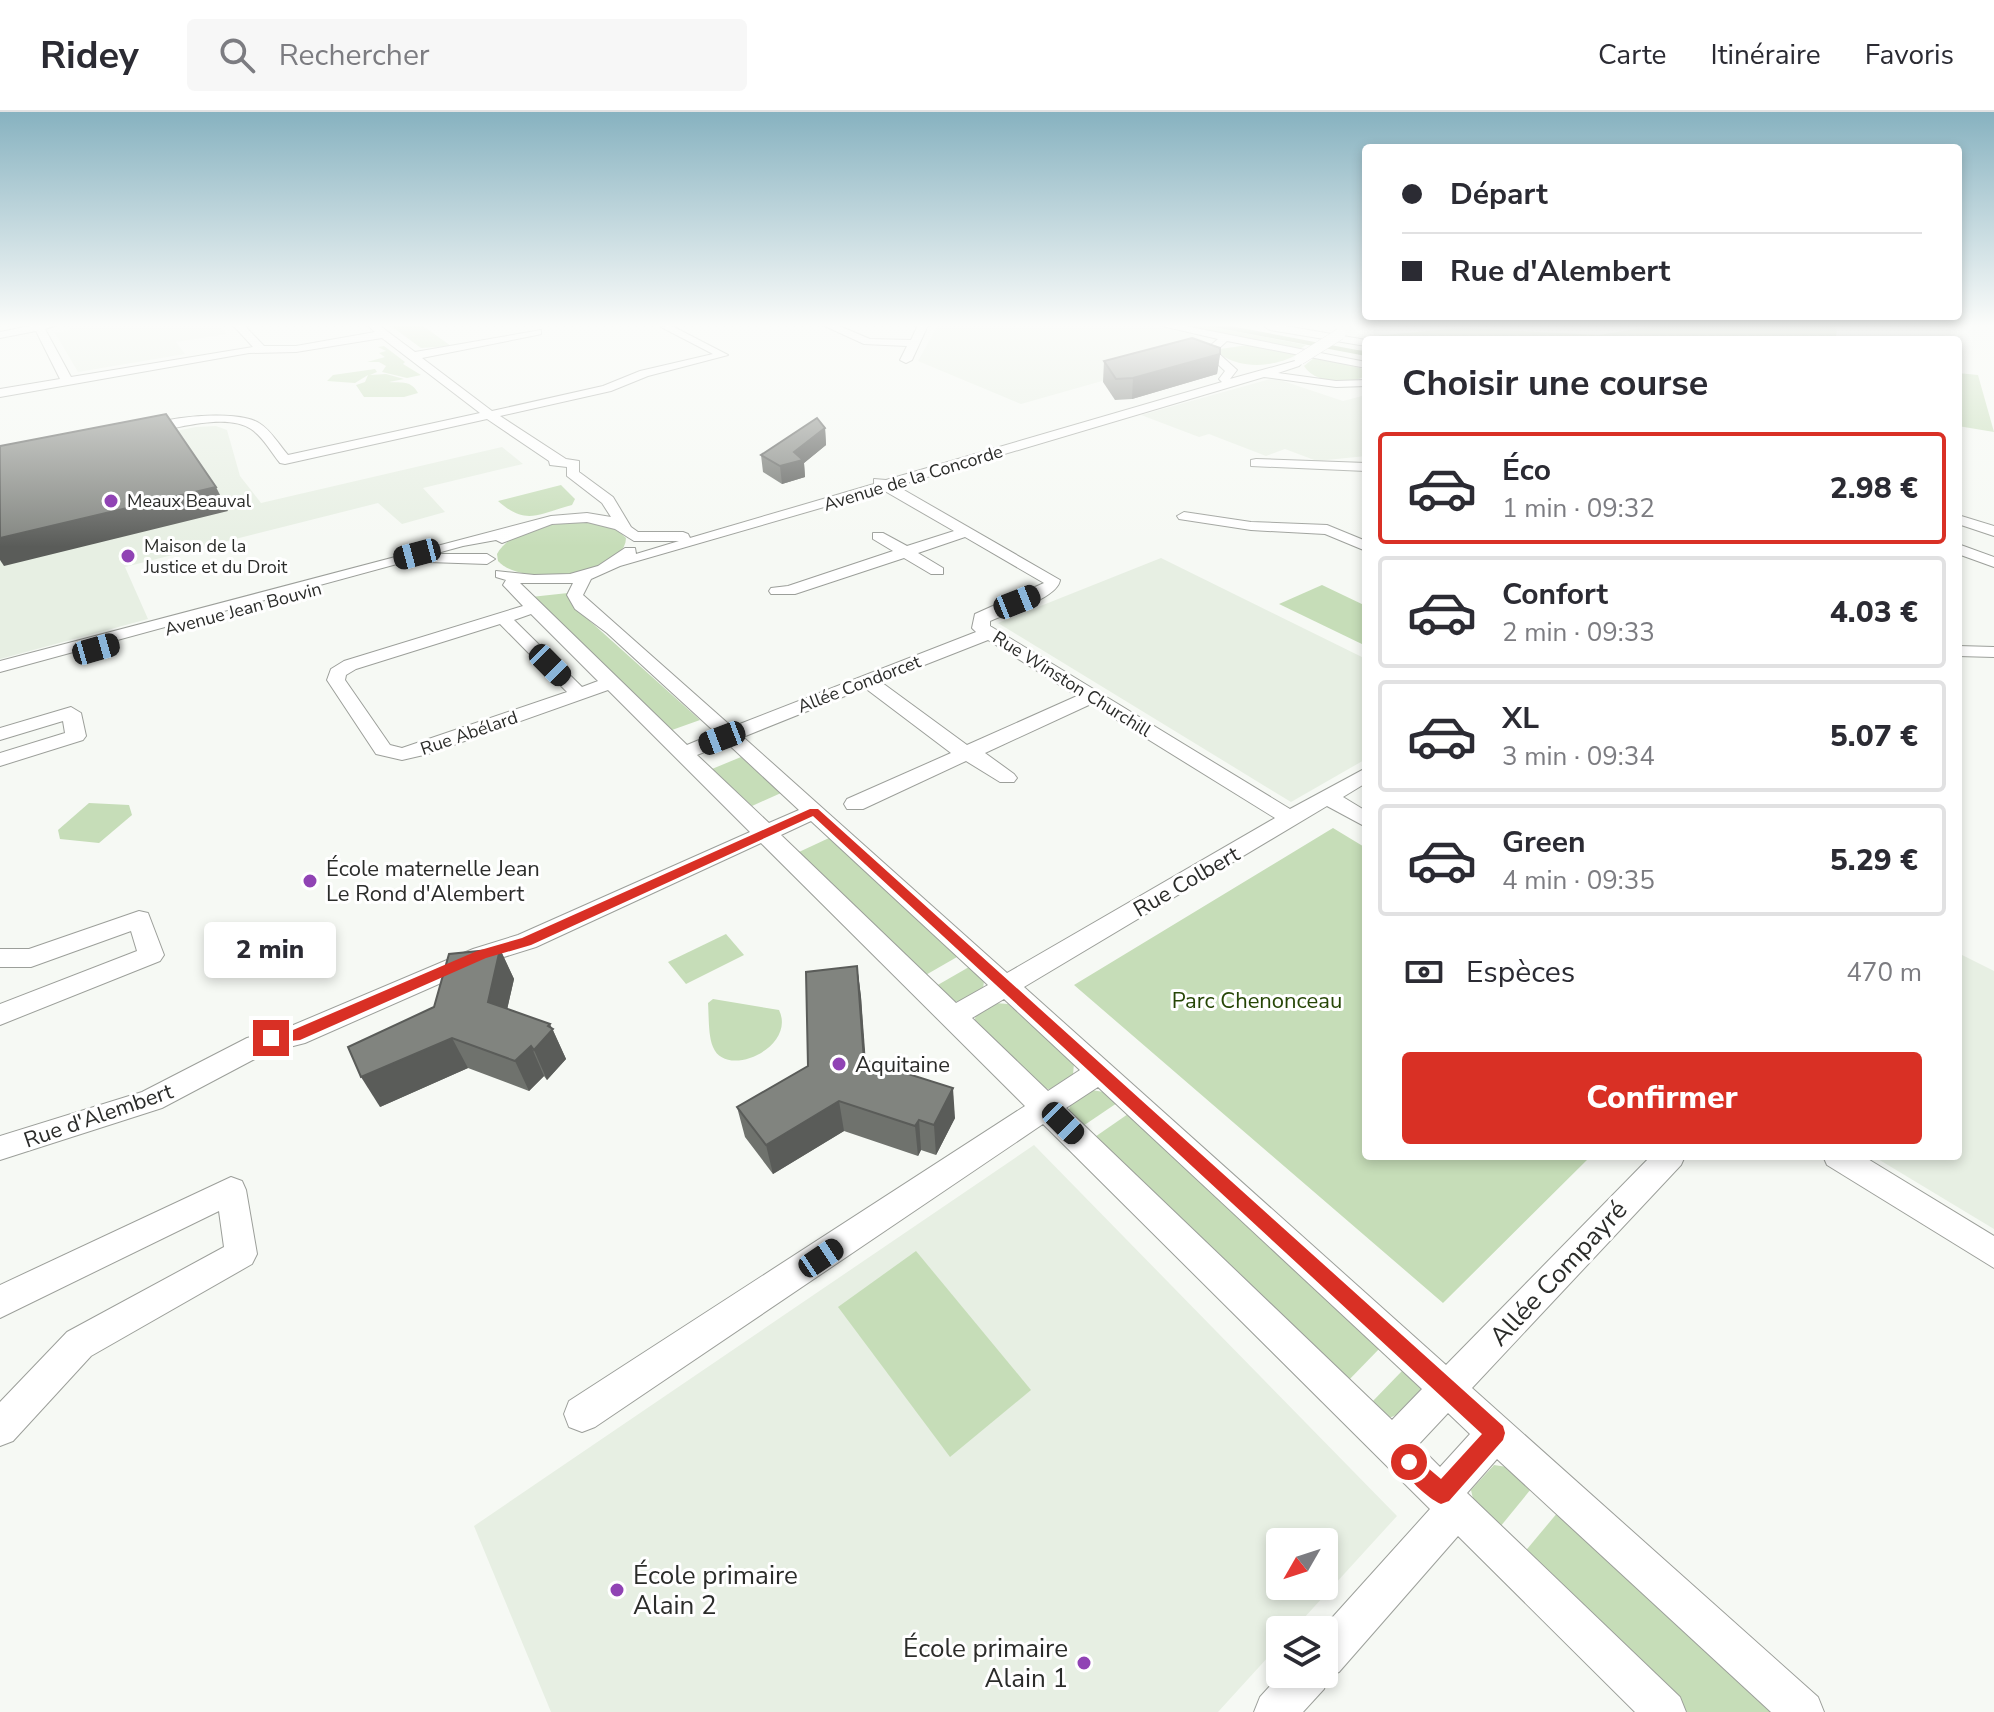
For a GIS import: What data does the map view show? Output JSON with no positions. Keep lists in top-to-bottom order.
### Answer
{
  "streets": {
    "street": [
      "Avenue de la Concorde",
      "Avenue Jean Bouvin",
      "Allée Condorcet",
      "Rue Winston Churchill",
      "Rue Abélard",
      "Rue Colbert",
      "Rue d'Alembert",
      "Allée Compayré"
    ]
  },
  "crossings": [
    ["Avenue de la Concorde", "Avenue Jean Bouvin"],
    ["Avenue de la Concorde", "Rue Winston Churchill"],
    ["Allée Condorcet", "Rue Winston Churchill"],
    ["Rue Winston Churchill", "Rue Colbert"]
  ],
  "parks": ["Parc Chenonceau"],
  "places": [
    "Meaux Beauval",
    "Maison de la Justice et du Droit",
    "École maternelle Jean Le Rond d'Alembert",
    "Aquitaine",
    "École primaire Alain 2",
    "École primaire Alain 1"
  ],
  "north": "bottom left",
  "page": {
    "header": "Ridey",
    "search": "Rechercher",
    "nav": ["Carte", "Itinéraire", "Favoris"],
    "banner": ["Départ", "Rue d'Alembert"],
    "heading": "Choisir une course",
    "list": [
      {
        "name": "Éco",
        "note": "1 min · 09:32",
        "value": "2.98 €"
      },
      {
        "name": "Confort",
        "note": "2 min · 09:33",
        "value": "4.03 €"
      },
      {
        "name": "XL",
        "note": "3 min · 09:34",
        "value": "5.07 €"
      },
      {
        "name": "Green",
        "note": "4 min · 09:35",
        "value": "5.29 €"
      }
    ],
    "bubble": "2 min",
    "pay": ["Espèces", "470 m"],
    "buttons": "Confirmer"
  }
}
